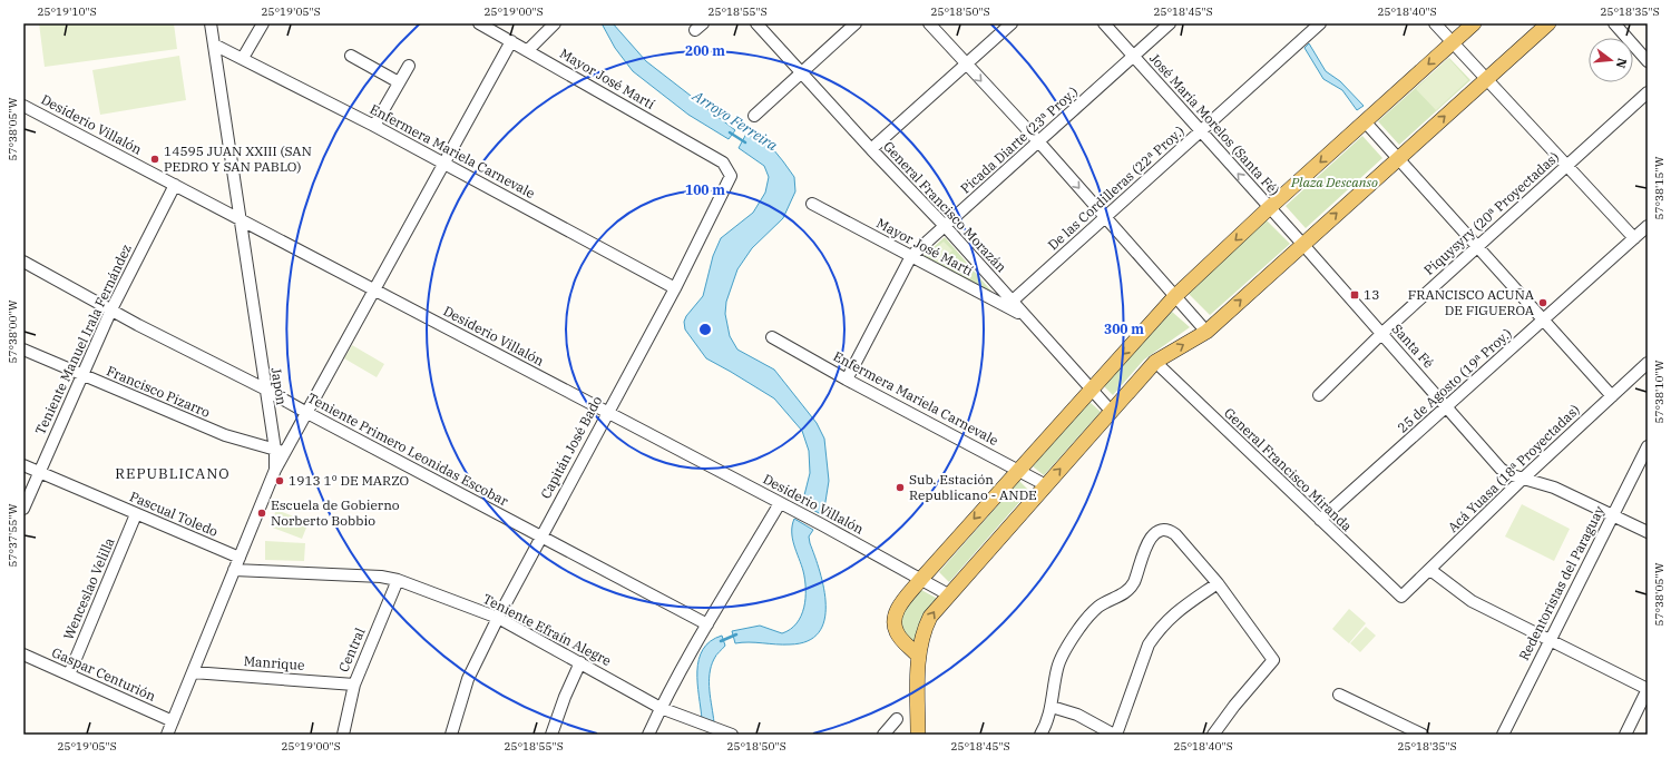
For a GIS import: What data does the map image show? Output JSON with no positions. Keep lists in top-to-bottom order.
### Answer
{
  "streets": {
    "street": [
      "Mayor José Martí",
      "Desiderio Villalón",
      "José María Morelos (Santa Fé)",
      "Picada Diarte (23ª Proy.)",
      "Enfermera Mariela Carnevale",
      "De las Cordilleras (22ª Proy.)",
      "General Francisco Morazán",
      "Piquysyry (20ª Proyectadas)",
      "Teniente Manuel Irala Fernández",
      "Santa Fé",
      "25 de Agosto (19ª Proy.)",
      "Japón",
      "Francisco Pizarro",
      "Capitán José Bado",
      "Teniente Primero Leonidas Escobar",
      "Acá Yuasa (18ª Proyectadas)",
      "General Francisco Miranda",
      "Pascual Toledo",
      "Redentoristas del Paraguay",
      "Wenceslao Velilla",
      "Teniente Efraín Alegre",
      "Central",
      "Manrique",
      "Gaspar Centurión"
    ]
  },
  "crossings": [
    ["Mayor José Martí", "Picada Diarte (23ª Proy.)"],
    ["Mayor José Martí", "General Francisco Morazán"],
    ["Mayor José Martí", "Capitán José Bado"],
    ["Desiderio Villalón", "Teniente Manuel Irala Fernández"],
    ["Desiderio Villalón", "Japón"],
    ["Desiderio Villalón", "Capitán José Bado"],
    ["José María Morelos (Santa Fé)", "Picada Diarte (23ª Proy.)"],
    ["José María Morelos (Santa Fé)", "De las Cordilleras (22ª Proy.)"],
    ["José María Morelos (Santa Fé)", "Santa Fé"],
    ["Picada Diarte (23ª Proy.)", "Enfermera Mariela Carnevale"],
    ["Picada Diarte (23ª Proy.)", "General Francisco Morazán"],
    ["Enfermera Mariela Carnevale", "Japón"],
    ["Enfermera Mariela Carnevale", "Capitán José Bado"],
    ["De las Cordilleras (22ª Proy.)", "General Francisco Morazán"],
    ["Piquysyry (20ª Proyectadas)", "Santa Fé"],
    ["Teniente Manuel Irala Fernández", "Francisco Pizarro"],
    ["Teniente Manuel Irala Fernández", "Teniente Primero Leonidas Escobar"],
    ["Teniente Manuel Irala Fernández", "Pascual Toledo"],
    ["Santa Fé", "25 de Agosto (19ª Proy.)"],
    ["Santa Fé", "Acá Yuasa (18ª Proyectadas)"],
    ["Santa Fé", "Redentoristas del Paraguay"],
    ["25 de Agosto (19ª Proy.)", "General Francisco Miranda"],
    ["Japón", "Francisco Pizarro"],
    ["Japón", "Teniente Primero Leonidas Escobar"],
    ["Capitán José Bado", "Teniente Primero Leonidas Escobar"],
    ["Capitán José Bado", "Teniente Efraín Alegre"],
    ["Acá Yuasa (18ª Proyectadas)", "General Francisco Miranda"],
    ["Pascual Toledo", "Wenceslao Velilla"],
    ["Wenceslao Velilla", "Gaspar Centurión"],
    ["Teniente Efraín Alegre", "Central"],
    ["Central", "Manrique"]
  ],
  "districts": ["REPUBLICANO"],
  "water": ["Arroyo Ferreira"],
  "parks": ["Plaza Descanso"],
  "places": {
    "other": [
      "14595 JUAN XXIII (SAN PEDRO Y SAN PABLO)",
      "FRANCISCO ACUÑA DE FIGUEROA",
      "1913 1º DE MARZO",
      "Sub. Estación Republicano - ANDE",
      "Escuela de Gobierno Norberto Bobbio"
    ],
    "transit": ["13"]
  },
  "north": "right",
  "coordinates": [
    "25°19'10\"S",
    "25°19'05\"S",
    "25°19'00\"S",
    "25°18'55\"S",
    "25°18'50\"S",
    "25°18'45\"S",
    "25°18'40\"S",
    "25°18'35\"S",
    "57°38'05\"W",
    "57°38'15\"W",
    "57°38'00\"W",
    "57°38'10\"W",
    "57°37'55\"W"
  ],
  "rings": ["200 m", "100 m", "300 m"]
}
